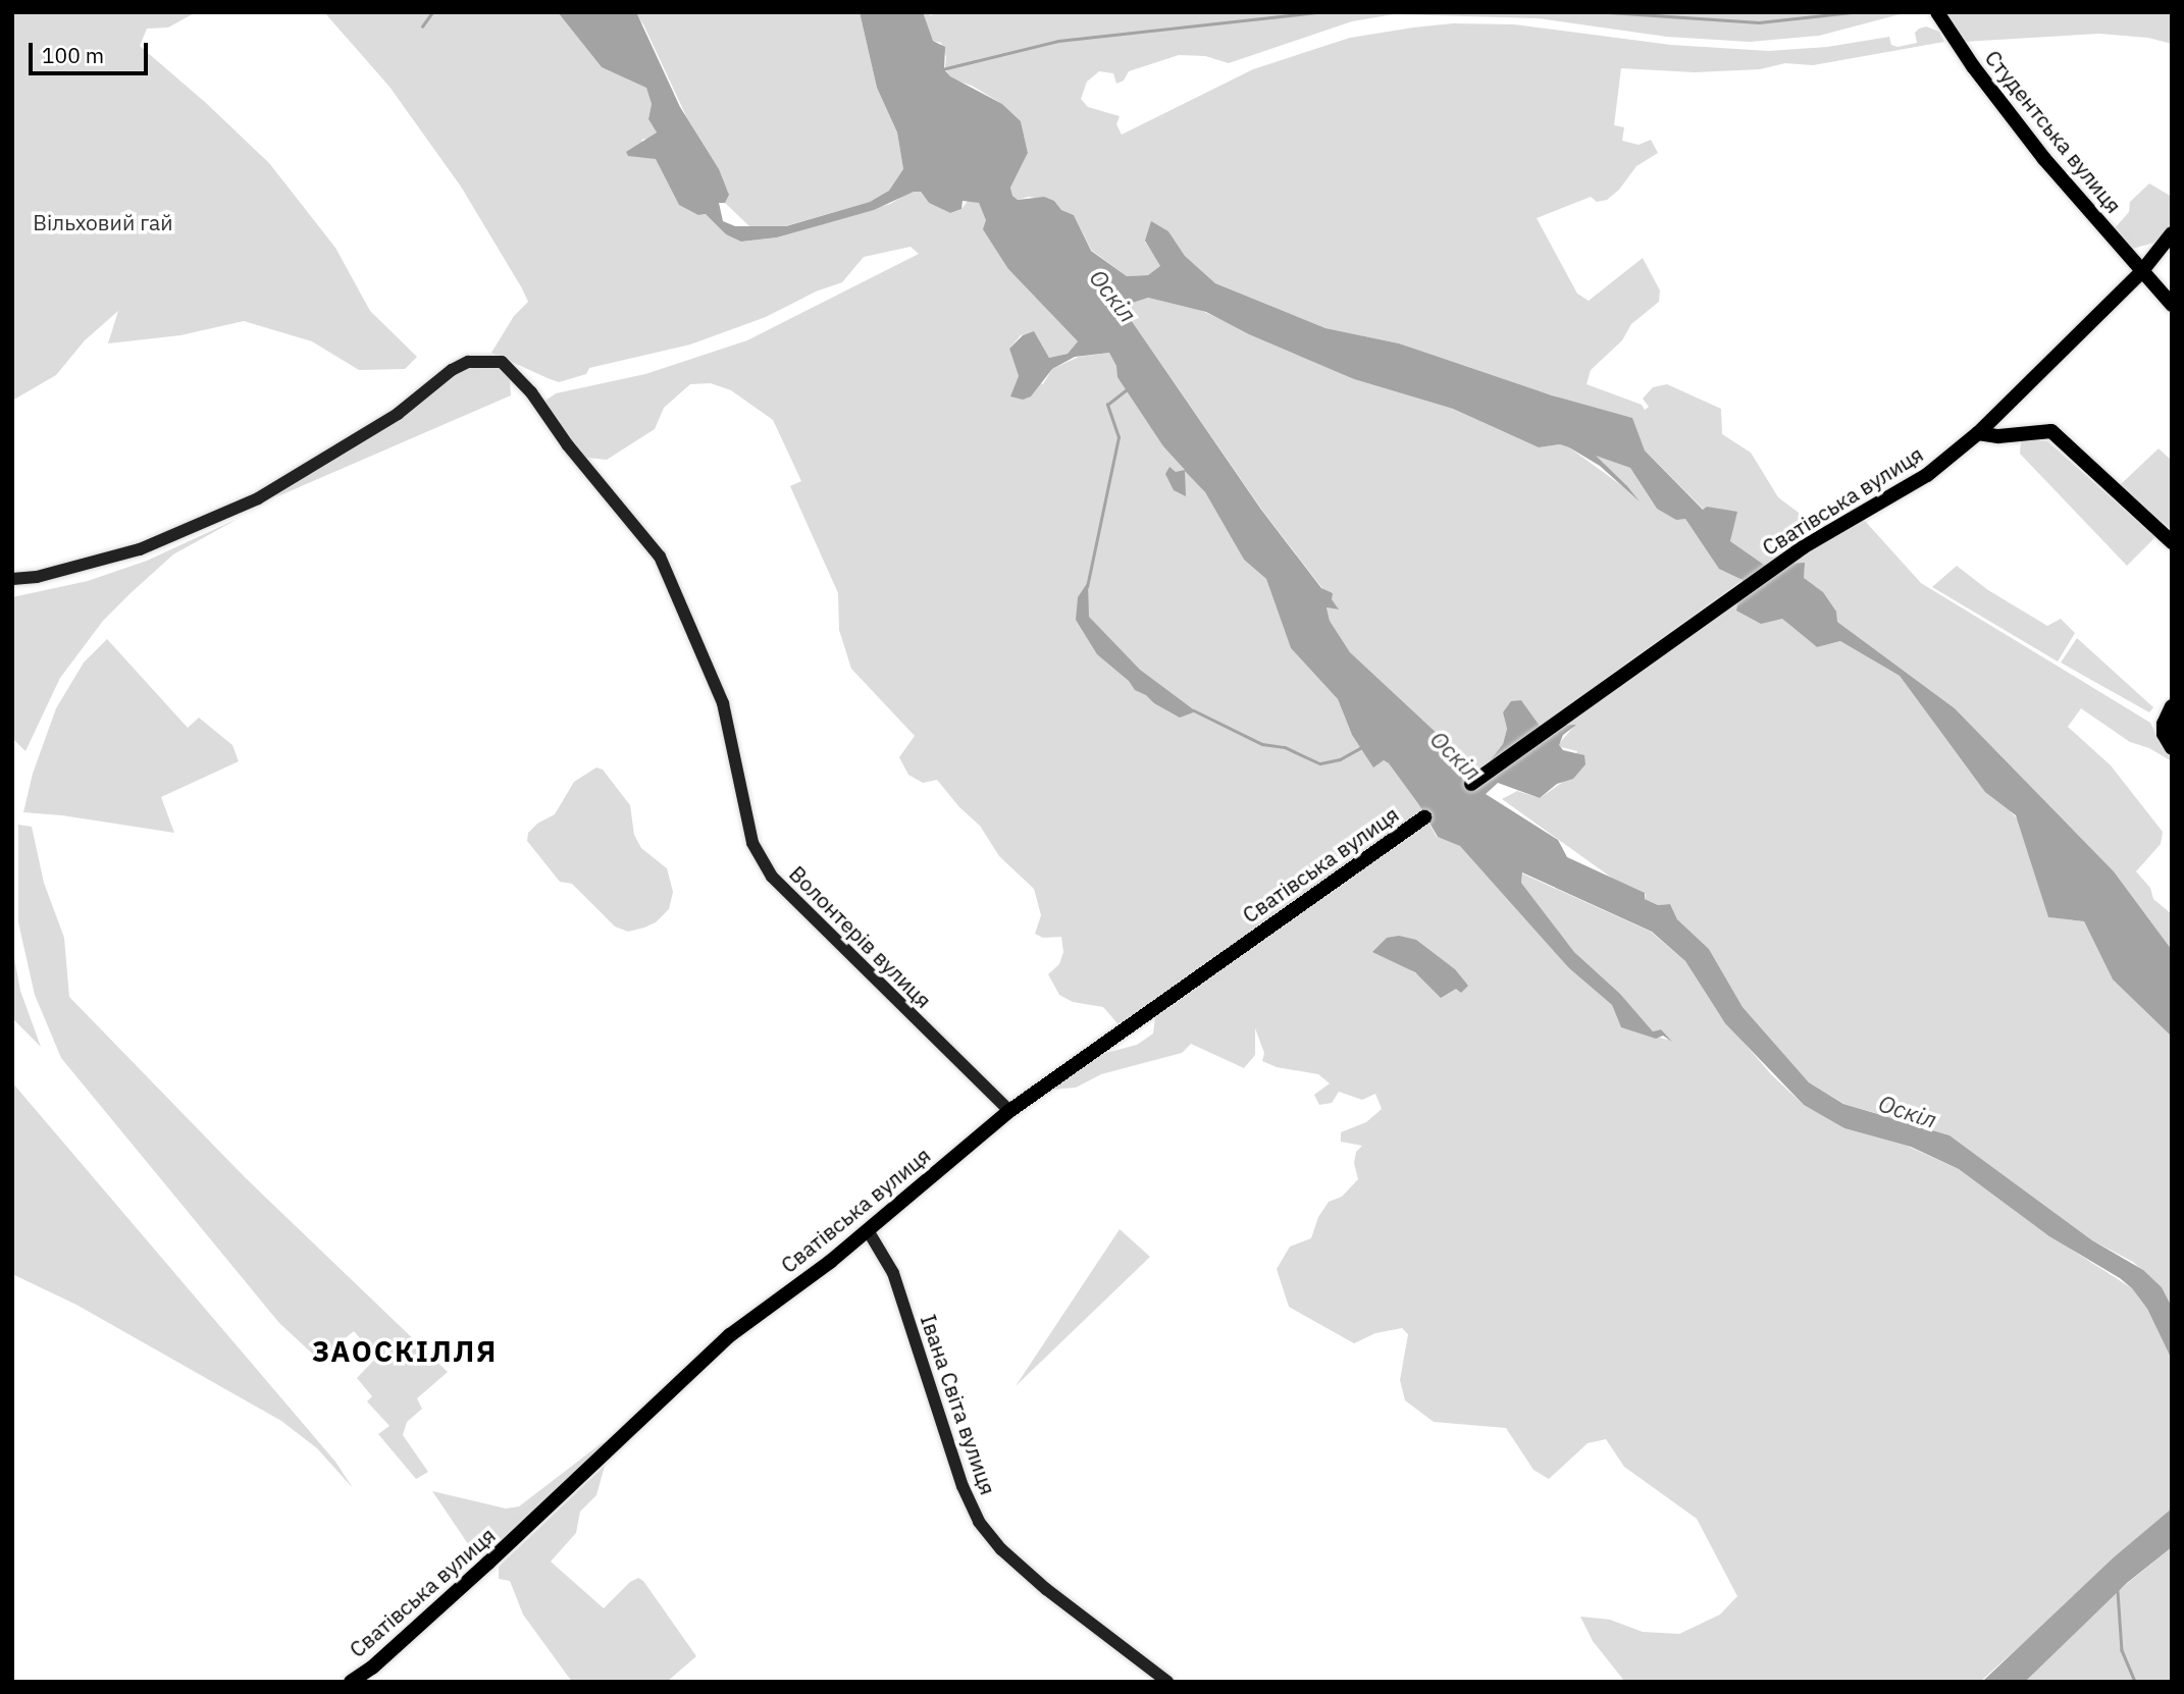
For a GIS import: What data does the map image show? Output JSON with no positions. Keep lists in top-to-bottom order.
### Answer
{
  "streets": {
    "main road": ["Студентська вулиця", "Сватівська вулиця"],
    "street": ["Волонтерів вулиця", "Івана Світа вулиця"]
  },
  "crossings": [
    ["Студентська вулиця", "Сватівська вулиця"],
    ["Сватівська вулиця", "Волонтерів вулиця"],
    ["Сватівська вулиця", "Івана Світа вулиця"]
  ],
  "districts": ["ЗАОСКIЛЛЯ"],
  "water": ["Оскіл"],
  "parks": ["Вільховий гай"],
  "scale_bar": "100 m"
}
